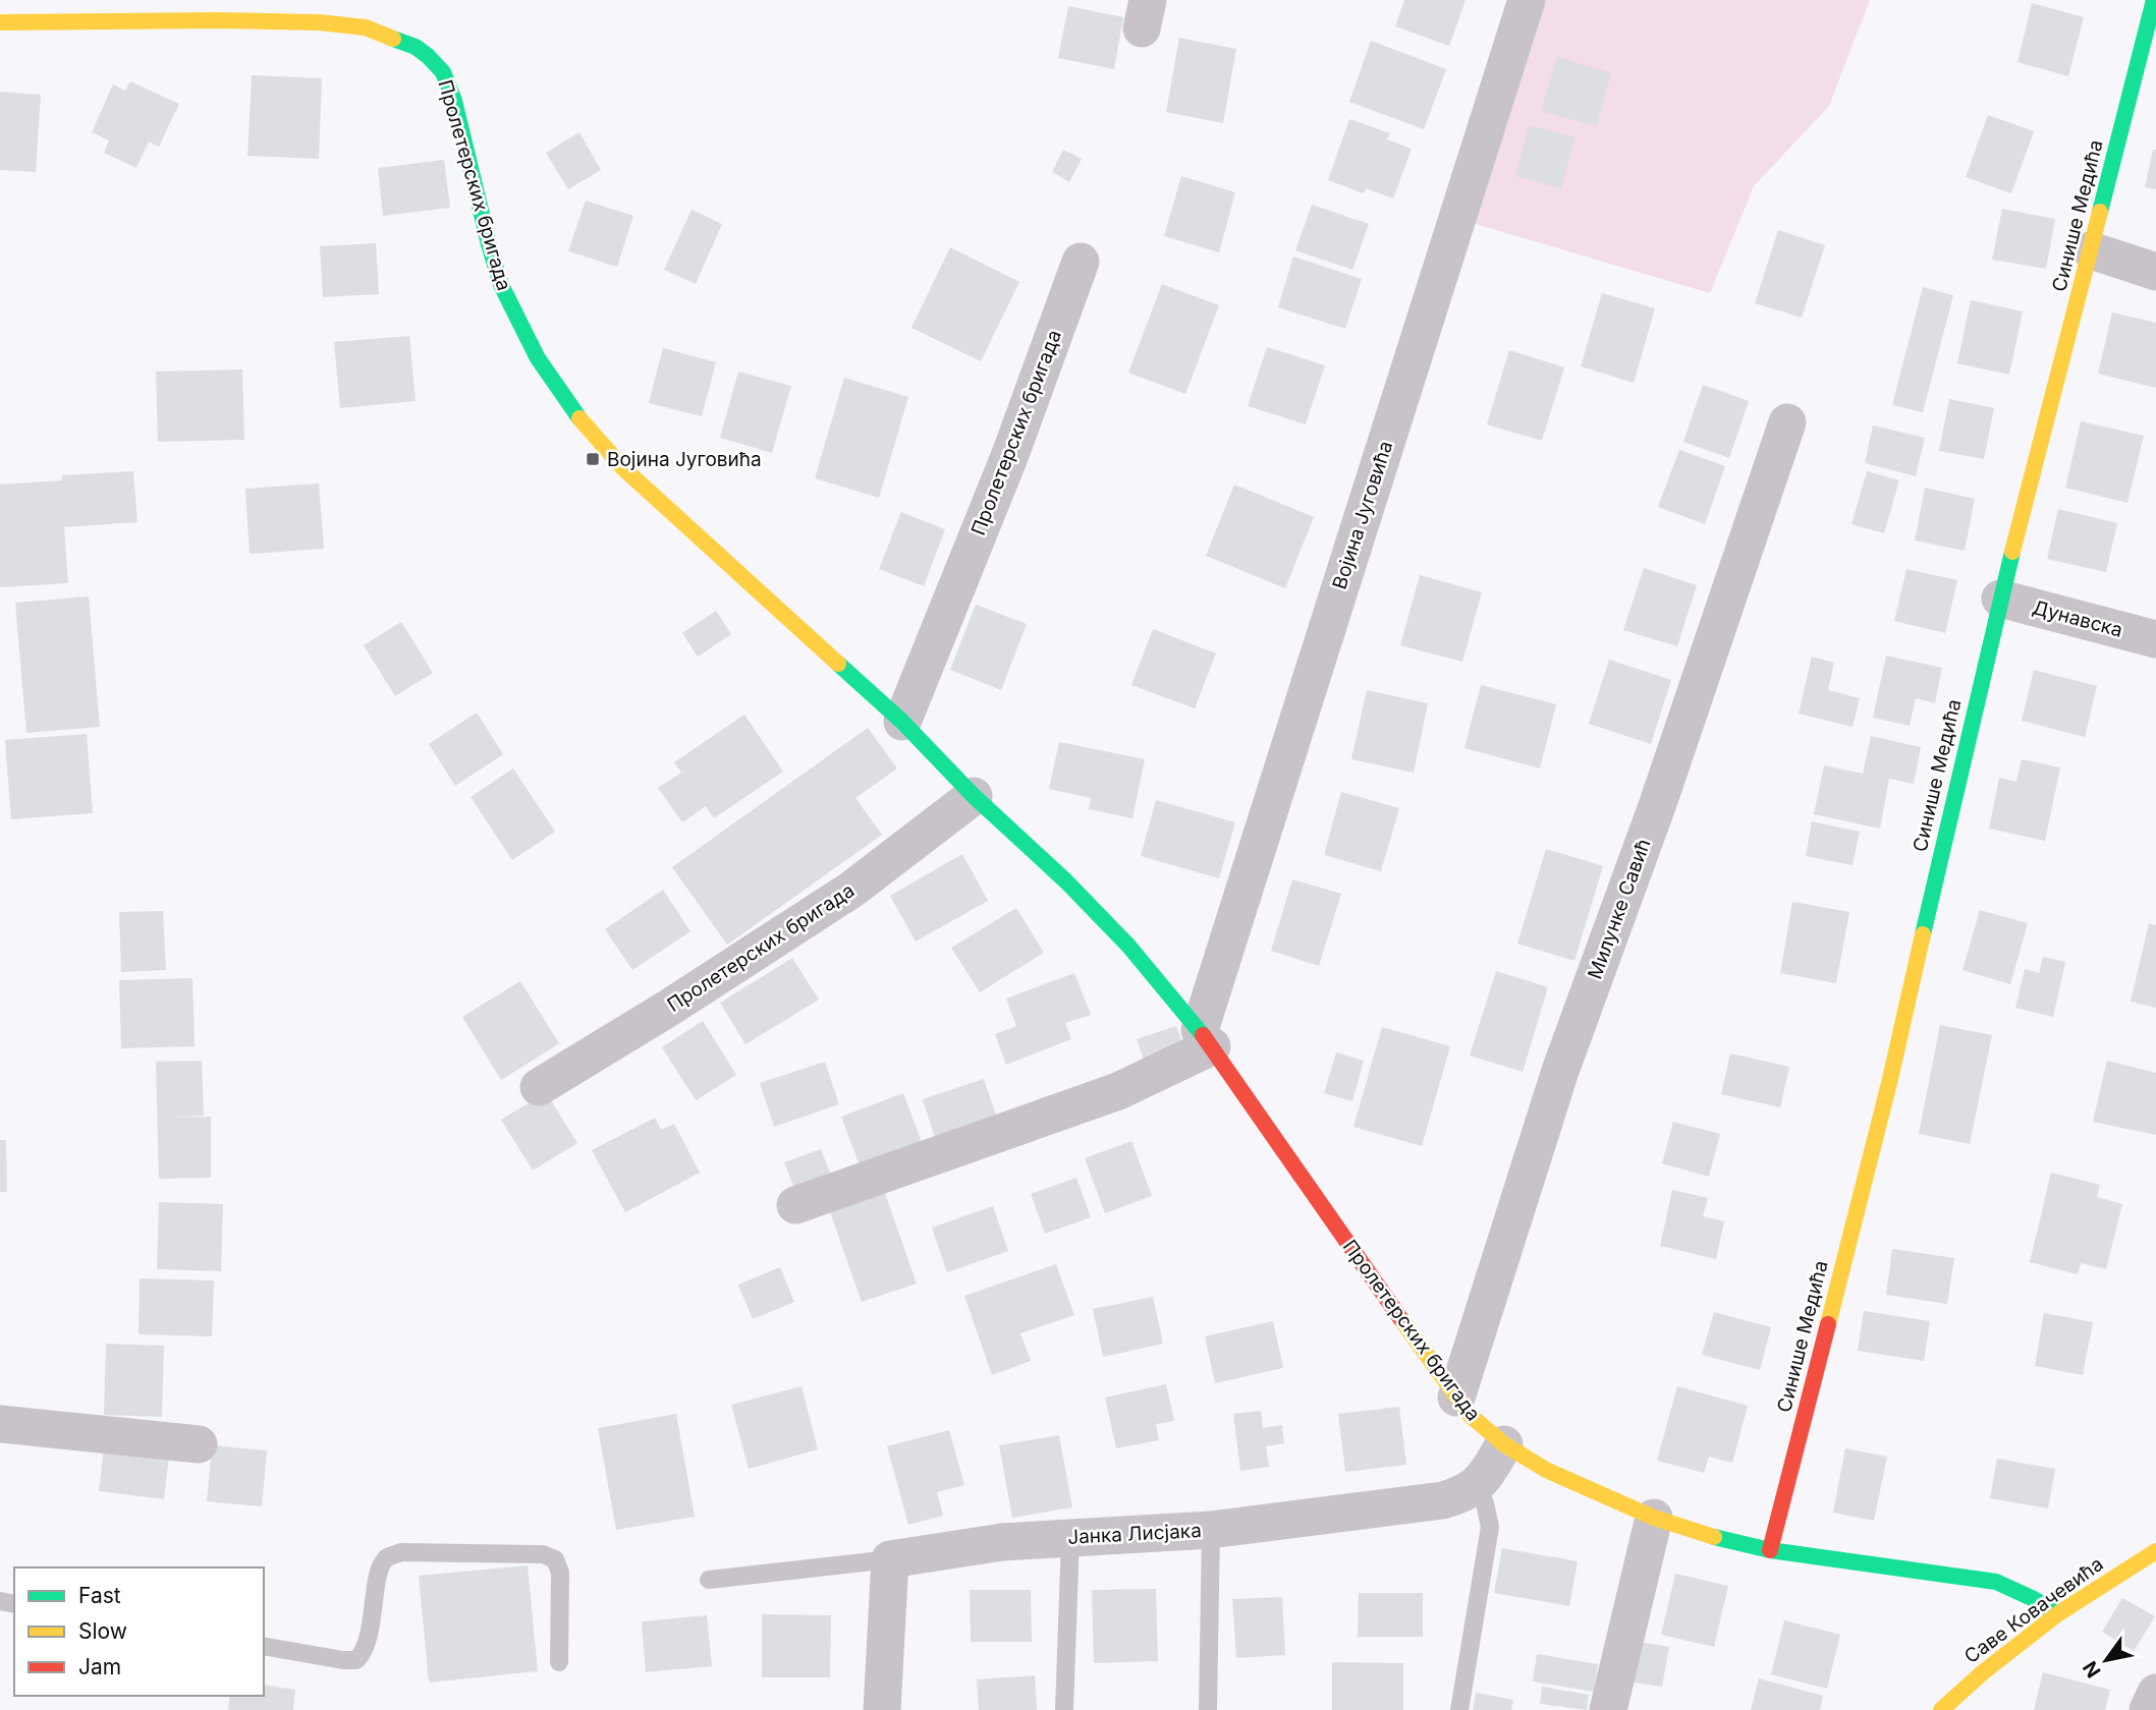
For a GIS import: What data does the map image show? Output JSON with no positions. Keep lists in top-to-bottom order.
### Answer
{
  "streets": {
    "street": [
      "Пролетерских бригада",
      "Синише Медића",
      "Војина Југовића",
      "Дунавска",
      "Милунке Савић",
      "Јанка Лисјака",
      "Саве Ковачевића"
    ]
  },
  "crossings": [
    ["Пролетерских бригада", "Синише Медића"],
    ["Пролетерских бригада", "Војина Југовића"],
    ["Пролетерских бригада", "Милунке Савић"],
    ["Пролетерских бригада", "Саве Ковачевића"],
    ["Синише Медића", "Дунавска"]
  ],
  "places": {
    "transit": ["Војина Југовића"]
  },
  "legend": ["Fast", "Slow", "Jam"],
  "north": "bottom left"
}
